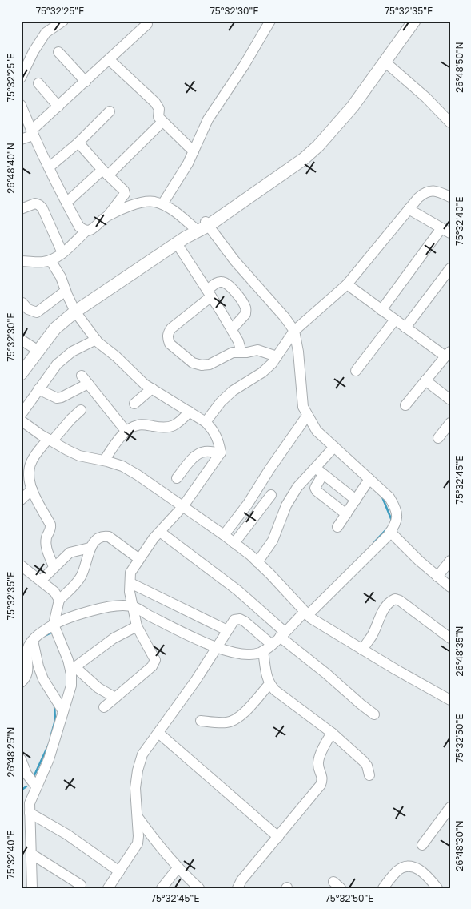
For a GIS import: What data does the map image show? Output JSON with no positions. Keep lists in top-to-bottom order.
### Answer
{
  "coordinates": [
    "75°32'25\"E",
    "75°32'30\"E",
    "75°32'35\"E",
    "26°48'50\"N",
    "26°48'40\"N",
    "75°32'40\"E",
    "75°32'45\"E",
    "26°48'35\"N",
    "75°32'50\"E",
    "26°48'25\"N",
    "26°48'30\"N"
  ]
}
